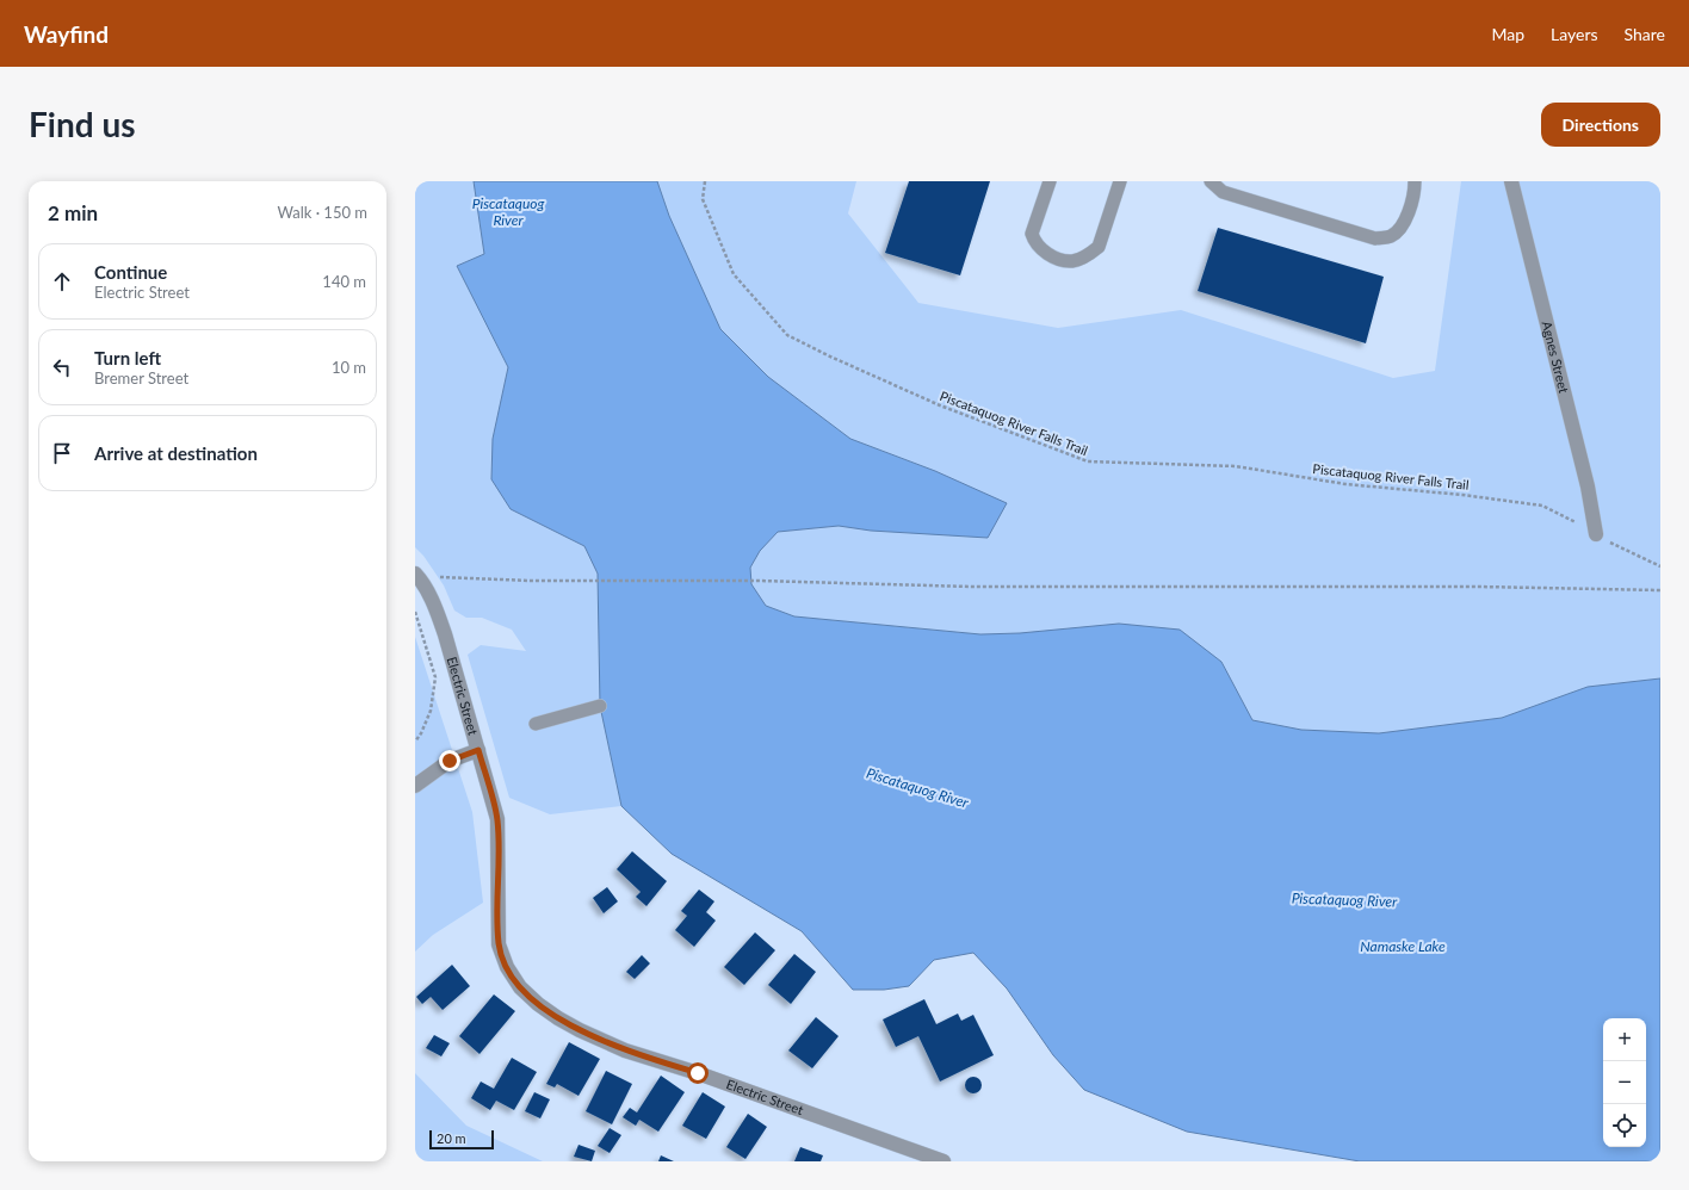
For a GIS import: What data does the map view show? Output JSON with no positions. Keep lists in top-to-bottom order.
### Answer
{
  "streets": {
    "street": ["Agnes Street", "Electric Street"],
    "path": ["Piscataquog River Falls Trail"]
  },
  "water": ["Piscataquog River", "Namaske Lake"],
  "scale_bar": "20 m",
  "page": {
    "header": "Wayfind",
    "nav": ["Map", "Layers", "Share"],
    "buttons": "Directions",
    "title": "Find us",
    "heading": ["2 min", "Walk · 150 m"],
    "list": [
      ["Continue", "Electric Street", "140 m"],
      ["Turn left", "Bremer Street", "10 m"],
      "Arrive at destination"
    ],
    "map_buttons": ["+", "−"],
    "scale": "20 m"
  }
}
